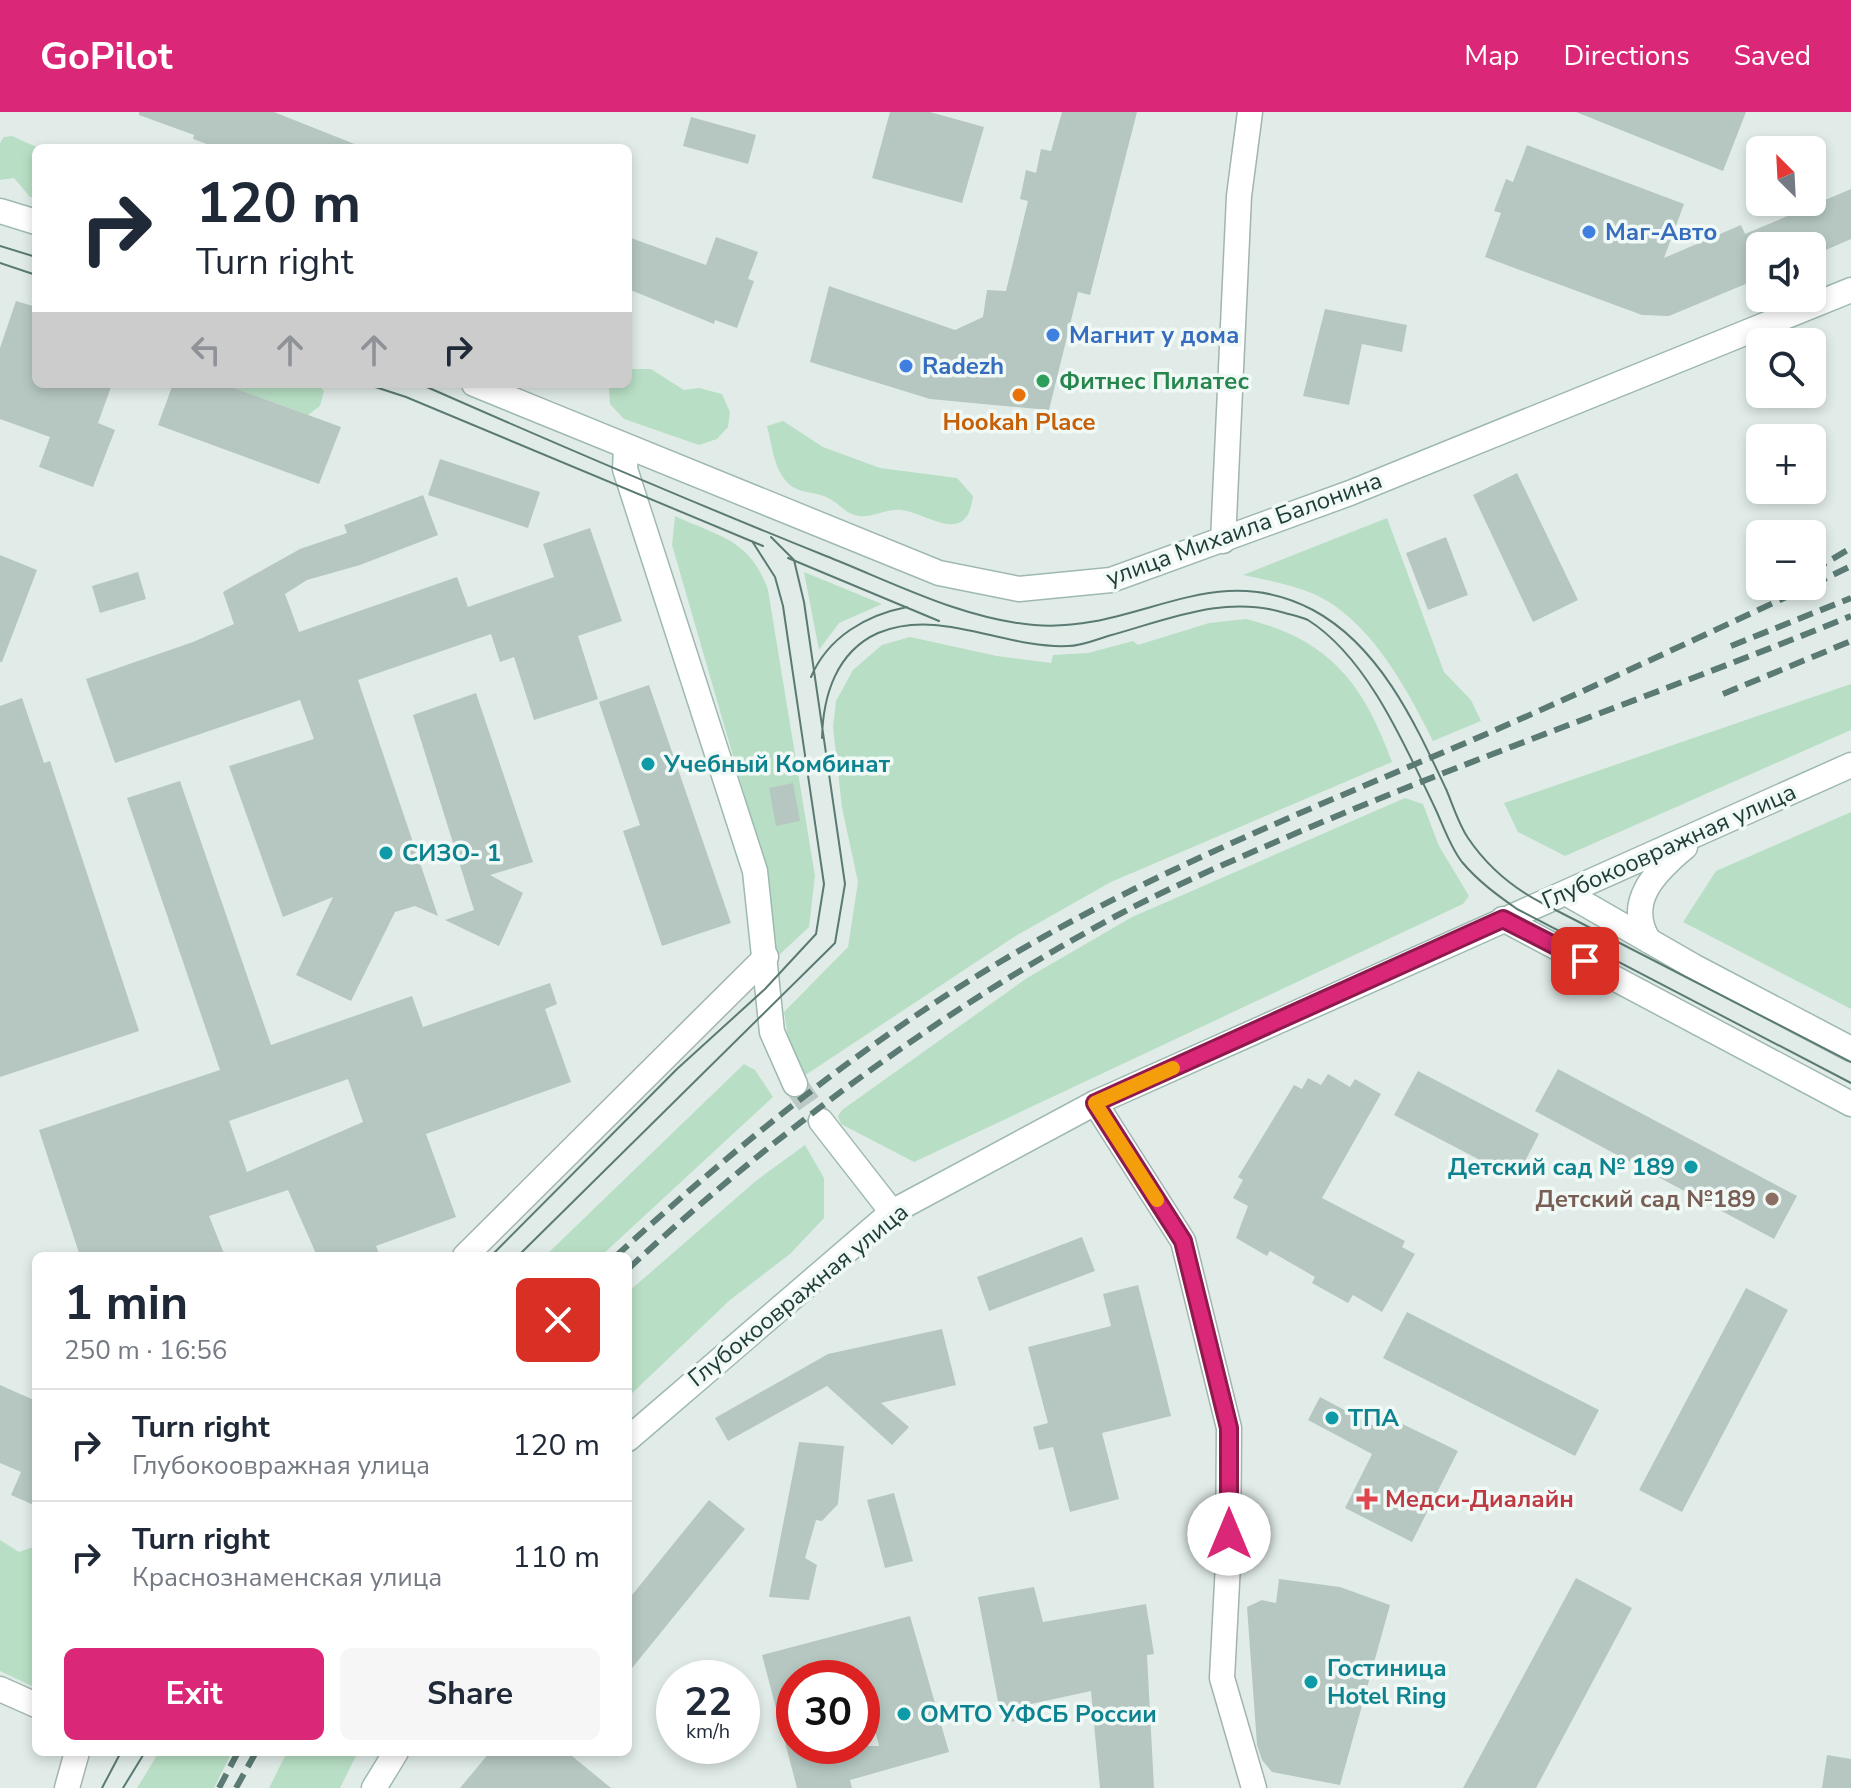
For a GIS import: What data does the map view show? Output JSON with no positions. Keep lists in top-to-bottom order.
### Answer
{
  "streets": {
    "main road": ["улица Михаила Балонина", "Глубокоовражная улица"]
  },
  "places": {
    "other": [
      "Маг-Авто",
      "Магнит у дома",
      "Radezh",
      "Фитнес Пилатес",
      "Hookah Place",
      "Учебный Комбинат",
      "СИЗО- 1",
      "Детский сад № 189",
      "Детский сад №189",
      "ТПА",
      "Гостиница Hotel Ring",
      "ОМТО УФСБ России"
    ],
    "health": ["Медси-Диалайн"]
  },
  "north": "top left",
  "page": {
    "header": "GoPilot",
    "nav": ["Map", "Directions", "Saved"],
    "map_buttons": ["+", "−"],
    "turn": ["120 m", "Turn right"],
    "heading": ["1 min", "250 m · 16:56"],
    "list": [
      {
        "name": "Turn right",
        "note": "Глубокоовражная улица",
        "value": "120 m"
      },
      {
        "name": "Turn right",
        "note": "Краснознаменская улица",
        "value": "110 m"
      }
    ],
    "buttons": ["Exit", "Share"],
    "speed": "22 km/h",
    "limit": "30"
  }
}
